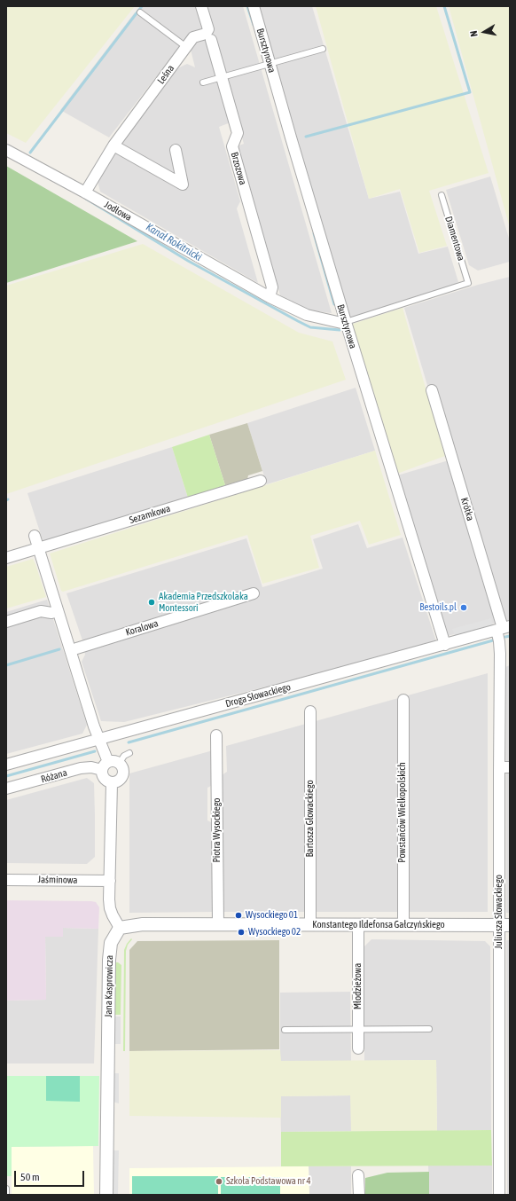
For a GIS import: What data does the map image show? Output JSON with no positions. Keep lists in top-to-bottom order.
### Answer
{
  "streets": {
    "street": [
      "Bursztynowa",
      "Leśna",
      "Brzozowa",
      "Jodłowa",
      "Krótka",
      "Sezamkowa",
      "Koralowa",
      "Droga Słowackiego",
      "Różana",
      "Powstańców Wielkopolskich",
      "Bartosza Głowackiego",
      "Piotra Wysockiego",
      "Jaśminowa",
      "Juliusza Słowackiego",
      "Konstantego Ildefonsa Gałczyńskiego",
      "Jana Kasprowicza",
      "Młodzieżowa"
    ],
    "lane": ["Diamentowa"]
  },
  "crossings": [
    ["Bursztynowa", "Jodłowa"],
    ["Bursztynowa", "Diamentowa"],
    ["Bursztynowa", "Droga Słowackiego"],
    ["Leśna", "Jodłowa"],
    ["Brzozowa", "Jodłowa"],
    ["Jodłowa", "Diamentowa"],
    ["Krótka", "Droga Słowackiego"],
    ["Krótka", "Juliusza Słowackiego"],
    ["Droga Słowackiego", "Juliusza Słowackiego"],
    ["Powstańców Wielkopolskich", "Konstantego Ildefonsa Gałczyńskiego"],
    ["Bartosza Głowackiego", "Konstantego Ildefonsa Gałczyńskiego"],
    ["Piotra Wysockiego", "Konstantego Ildefonsa Gałczyńskiego"],
    ["Juliusza Słowackiego", "Konstantego Ildefonsa Gałczyńskiego"],
    ["Konstantego Ildefonsa Gałczyńskiego", "Jana Kasprowicza"],
    ["Konstantego Ildefonsa Gałczyńskiego", "Młodzieżowa"]
  ],
  "water": ["Kanał Rokitnicki"],
  "places": [
    "Akademia Przedszkolaka Montessori",
    "Bestoils.pl",
    "Wysockiego 01",
    "Wysockiego 02",
    "Szkoła Podstawowa nr 4"
  ],
  "scale_bar": "50 m",
  "north": "left"
}
